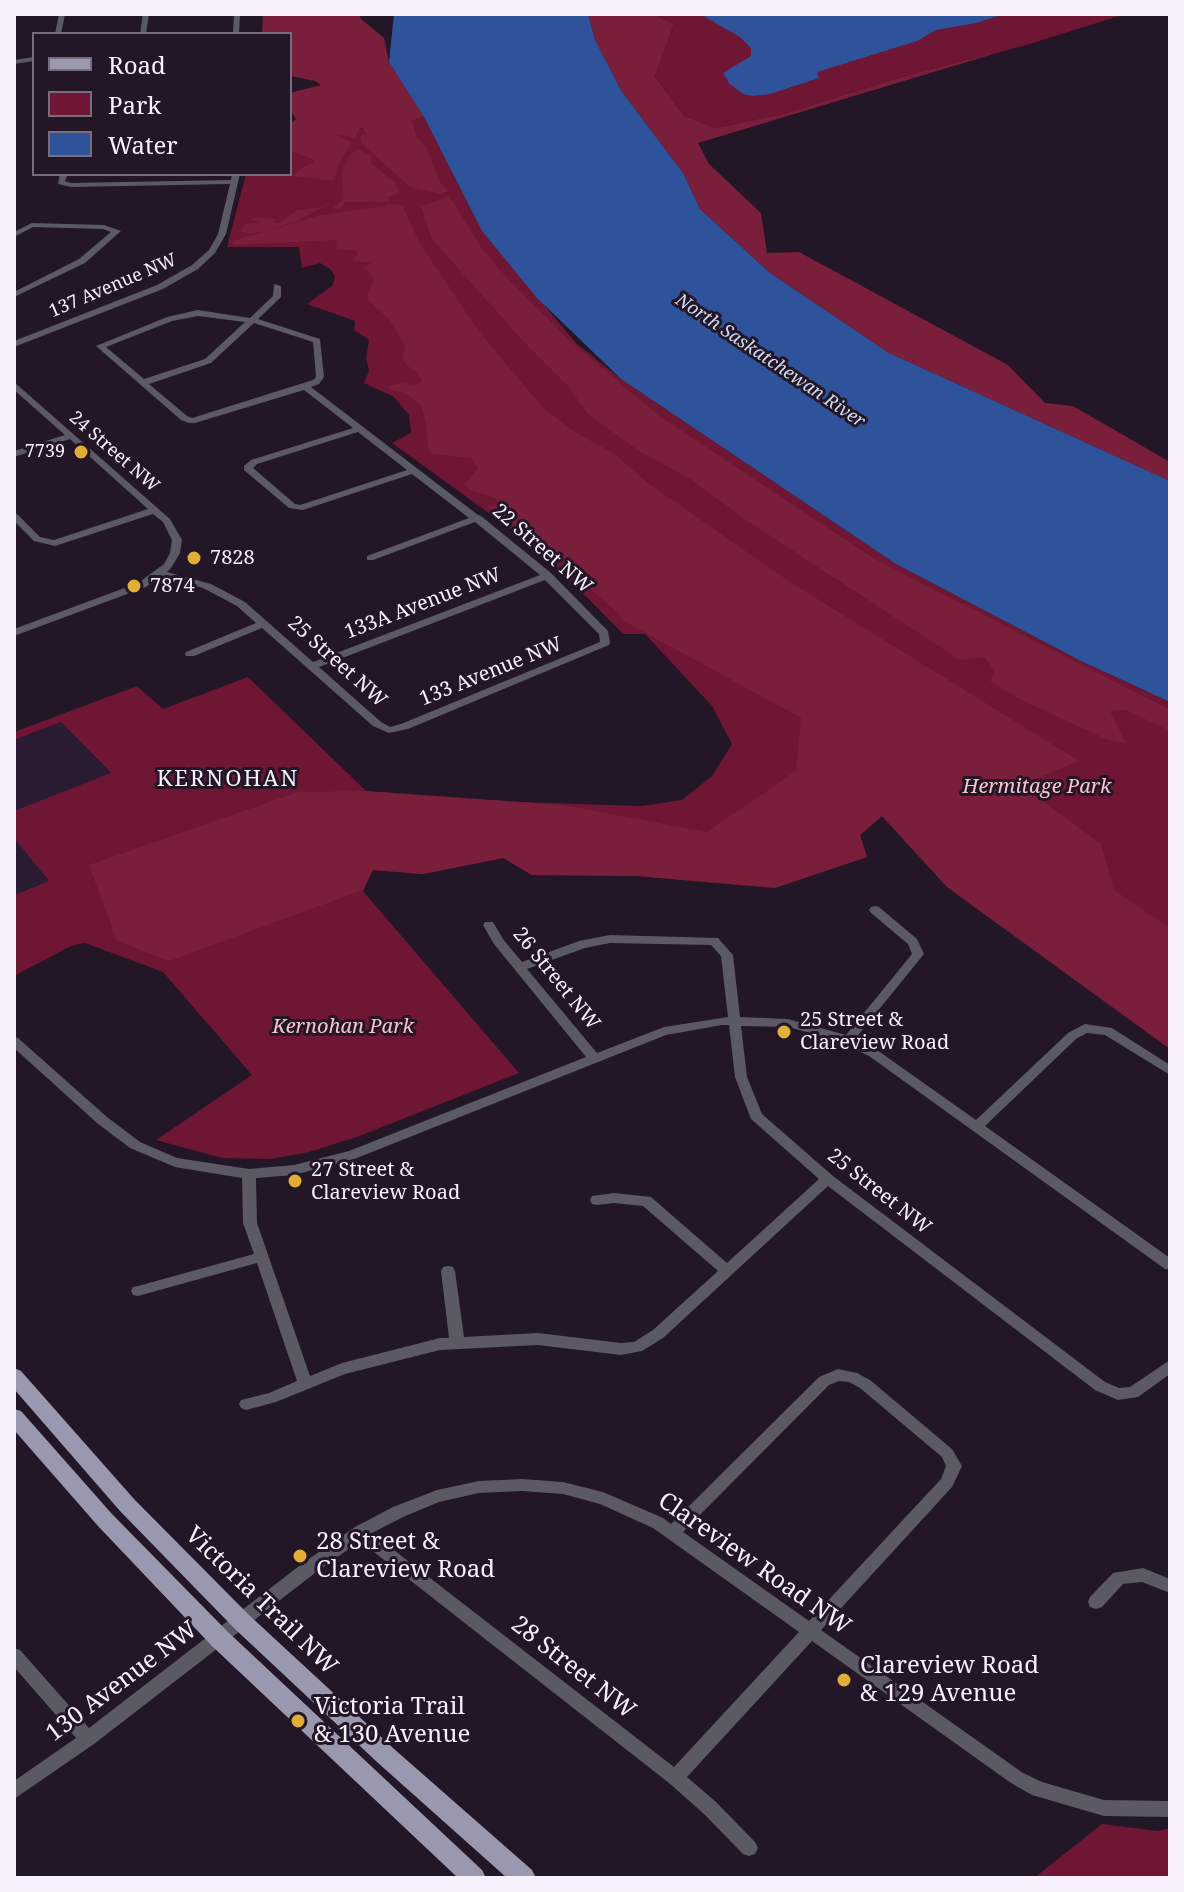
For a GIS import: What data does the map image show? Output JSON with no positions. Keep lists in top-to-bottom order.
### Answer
{
  "streets": {
    "main road": ["Victoria Trail NW"],
    "street": [
      "137 Avenue NW",
      "24 Street NW",
      "22 Street NW",
      "133A Avenue NW",
      "25 Street NW",
      "133 Avenue NW",
      "26 Street NW",
      "Clareview Road NW",
      "28 Street NW",
      "130 Avenue NW"
    ]
  },
  "crossings": [
    ["24 Street NW", "25 Street NW"],
    ["22 Street NW", "133A Avenue NW"],
    ["22 Street NW", "133 Avenue NW"],
    ["133A Avenue NW", "25 Street NW"],
    ["25 Street NW", "133 Avenue NW"],
    ["25 Street NW", "26 Street NW"],
    ["Clareview Road NW", "Victoria Trail NW"],
    ["Clareview Road NW", "28 Street NW"],
    ["Clareview Road NW", "130 Avenue NW"]
  ],
  "districts": ["KERNOHAN"],
  "water": ["North Saskatchewan River"],
  "parks": ["Hermitage Park", "Kernohan Park"],
  "places": [
    "7739",
    "7828",
    "7874",
    "25 Street & Clareview Road",
    "27 Street & Clareview Road",
    "28 Street & Clareview Road",
    "Clareview Road & 129 Avenue",
    "Victoria Trail & 130 Avenue"
  ],
  "legend": ["Road", "Park", "Water"]
}
